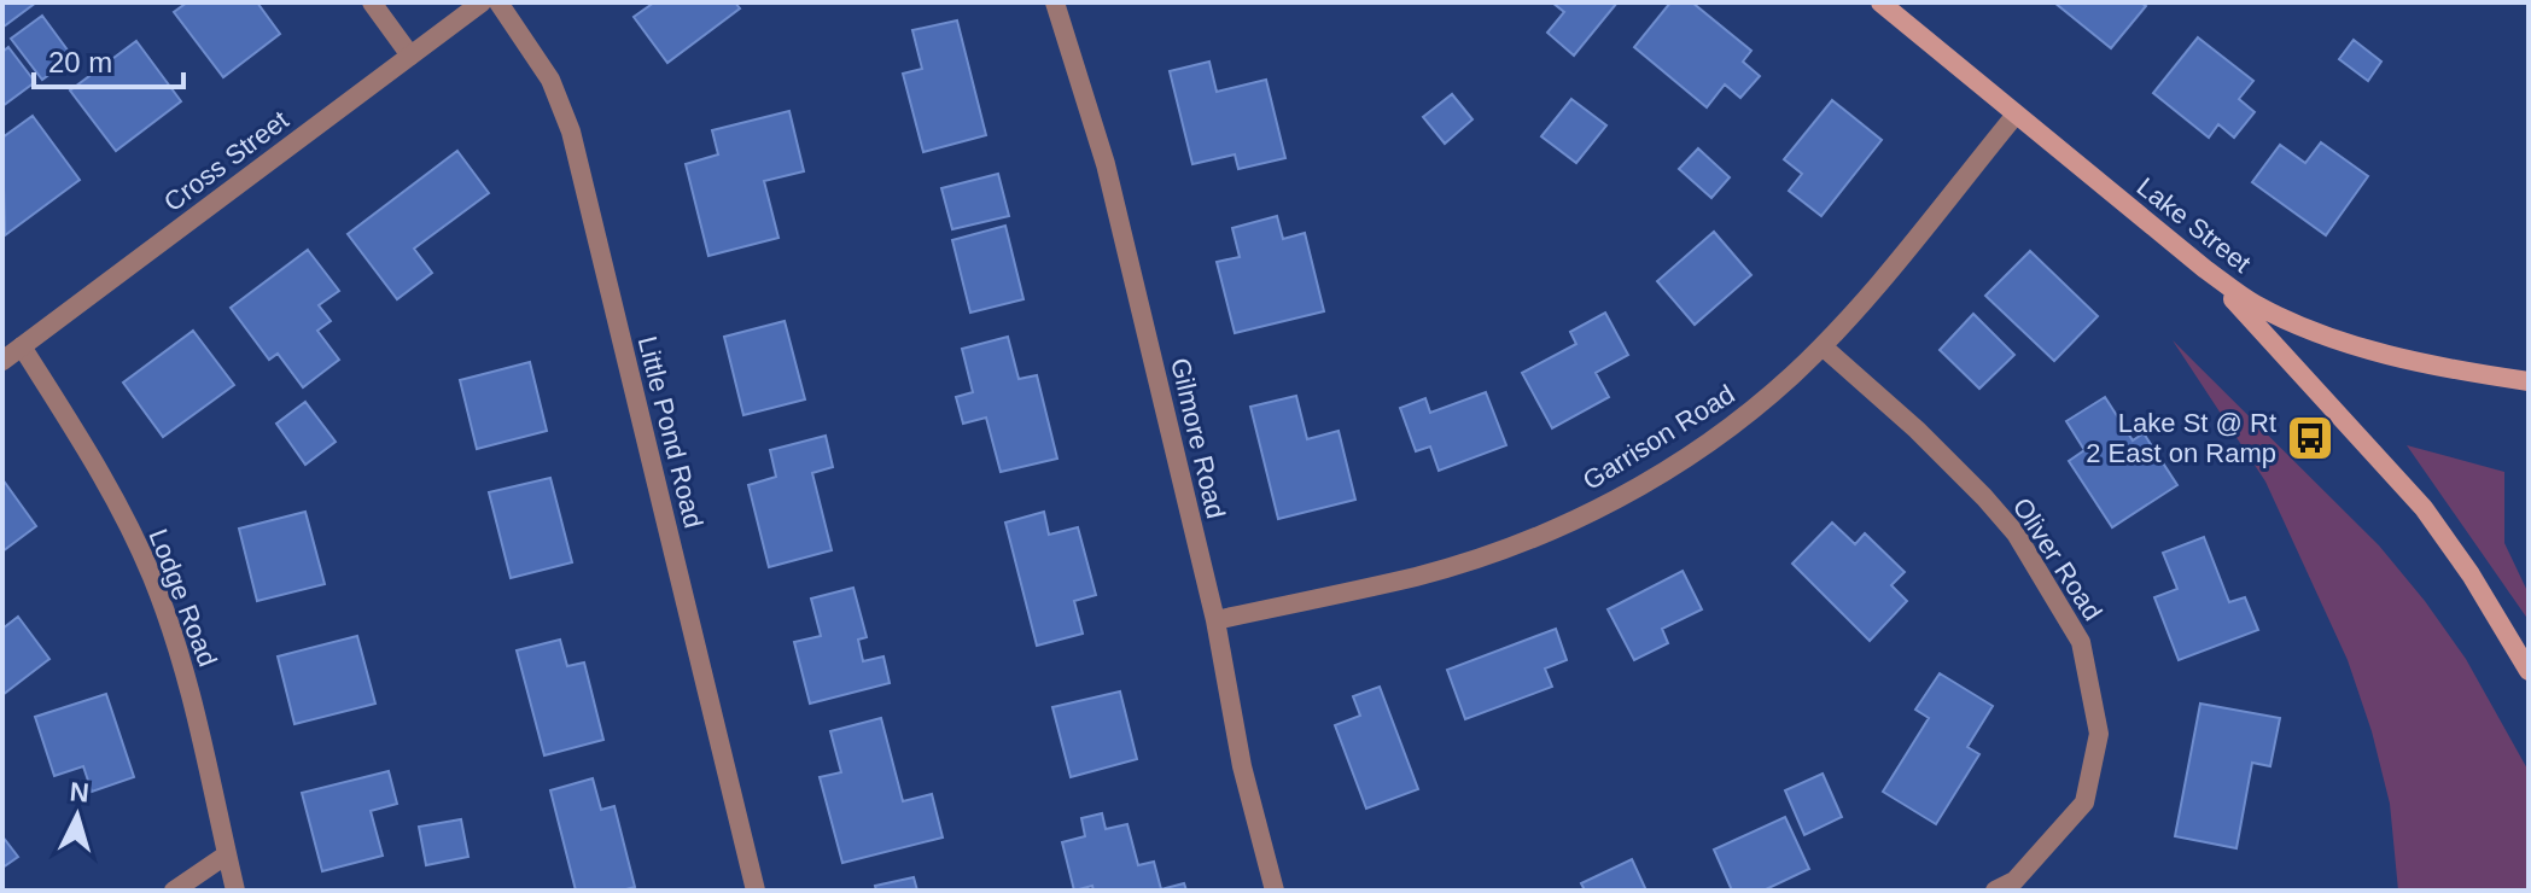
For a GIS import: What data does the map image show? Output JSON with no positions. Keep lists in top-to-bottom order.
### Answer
{
  "streets": {
    "main road": ["Lake Street"],
    "street": [
      "Cross Street",
      "Little Pond Road",
      "Garrison Road",
      "Gilmore Road",
      "Oliver Road",
      "Lodge Road"
    ]
  },
  "crossings": [
    ["Cross Street", "Lodge Road"],
    ["Lake Street", "Garrison Road"],
    ["Garrison Road", "Gilmore Road"],
    ["Garrison Road", "Oliver Road"]
  ],
  "places": {
    "bus stop": ["Lake St @ Rt 2 East on Ramp"]
  },
  "scale_bar": "20 m",
  "north": "top"
}
